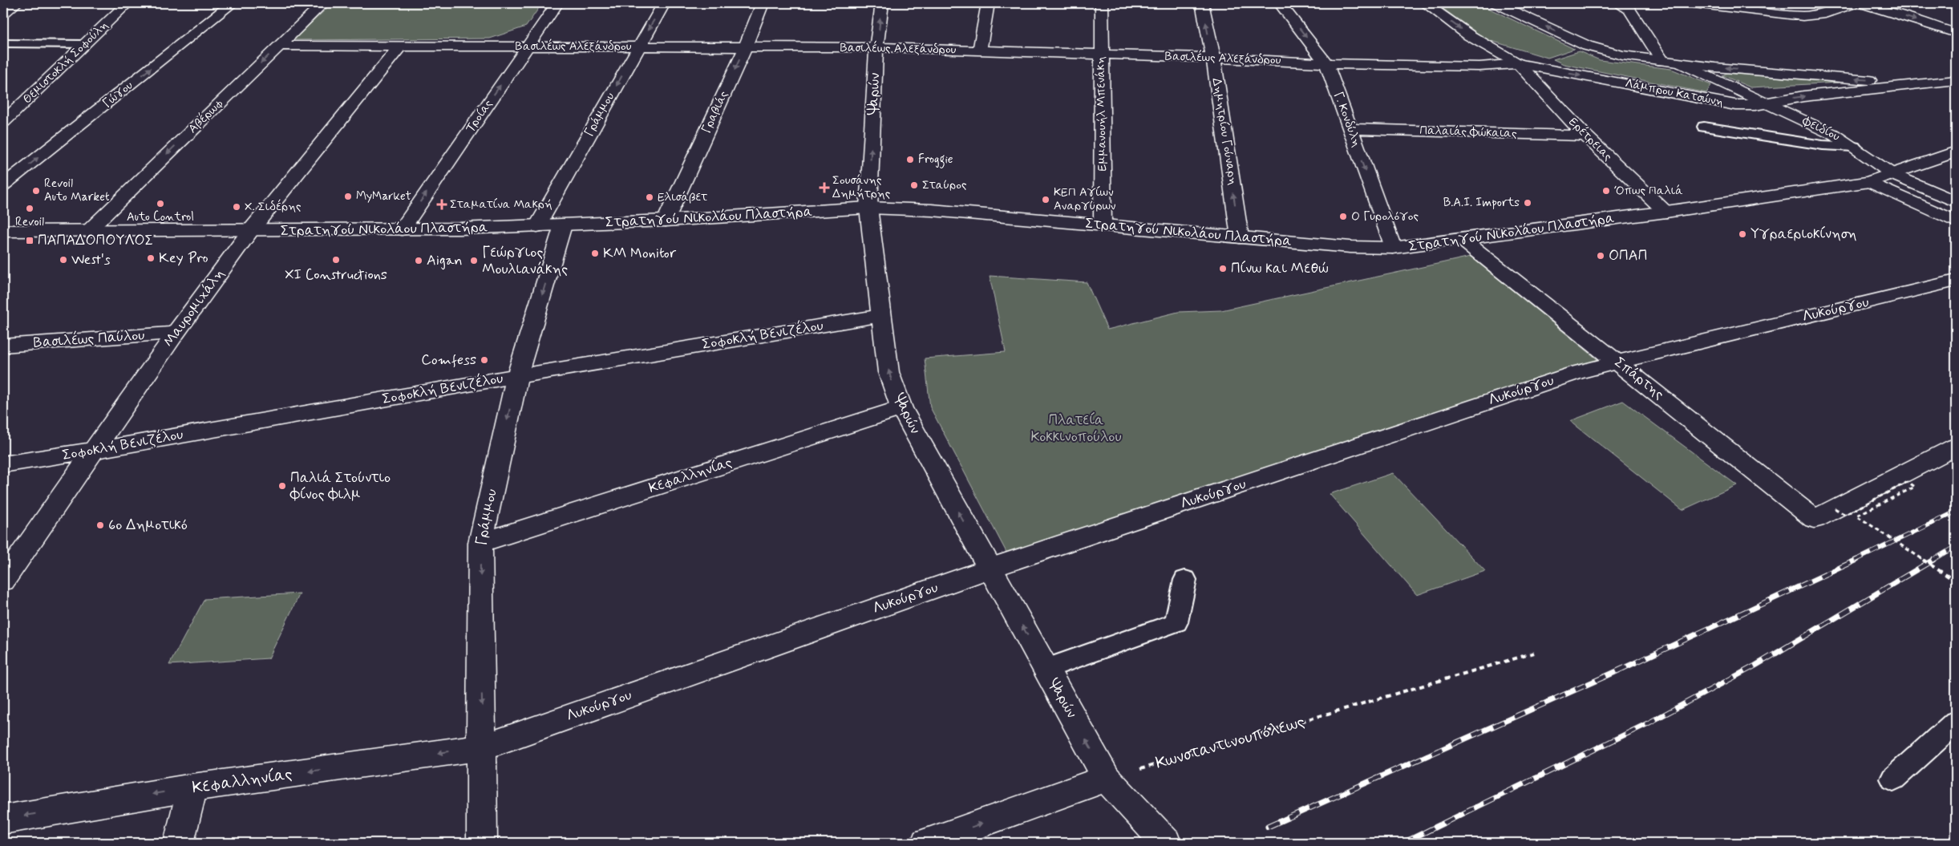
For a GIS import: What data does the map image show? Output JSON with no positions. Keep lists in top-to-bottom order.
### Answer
{
  "streets": {
    "street": [
      "Βασιλέως Αλεξάνδρου",
      "Θεμιστοκλή Σοφούλη",
      "Λάμπρου Κατσώνη",
      "Ψαρών",
      "Γώγου",
      "Γραβιάς",
      "Εμμανουήλ Μπενάκη",
      "Γράμμου",
      "Αβέρωφ",
      "Τροίας",
      "Γ. Κονδύλη",
      "Φειδίου",
      "Δημητρίου Γούναρη",
      "Παλαιάς Φώκαιας",
      "Ερέτρειας",
      "Στρατηγού Νικολάου Πλαστήρα",
      "Μαυρομιχάλη",
      "Λυκούργου",
      "Σοφοκλή Βενιζέλου",
      "Βασιλέως Παύλου",
      "Σπάρτης",
      "Κεφαλληνίας"
    ],
    "path": ["Κωνσταντινουπόλεως"]
  },
  "crossings": [
    ["Βασιλέως Αλεξάνδρου", "Λάμπρου Κατσώνη"],
    ["Βασιλέως Αλεξάνδρου", "Ψαρών"],
    ["Βασιλέως Αλεξάνδρου", "Γραβιάς"],
    ["Βασιλέως Αλεξάνδρου", "Εμμανουήλ Μπενάκη"],
    ["Βασιλέως Αλεξάνδρου", "Γράμμου"],
    ["Βασιλέως Αλεξάνδρου", "Αβέρωφ"],
    ["Βασιλέως Αλεξάνδρου", "Τροίας"],
    ["Βασιλέως Αλεξάνδρου", "Γ. Κονδύλη"],
    ["Βασιλέως Αλεξάνδρου", "Δημητρίου Γούναρη"],
    ["Βασιλέως Αλεξάνδρου", "Ερέτρειας"],
    ["Βασιλέως Αλεξάνδρου", "Μαυρομιχάλη"],
    ["Λάμπρου Κατσώνη", "Φειδίου"],
    ["Λάμπρου Κατσώνη", "Ερέτρειας"],
    ["Ψαρών", "Στρατηγού Νικολάου Πλαστήρα"],
    ["Ψαρών", "Λυκούργου"],
    ["Ψαρών", "Σοφοκλή Βενιζέλου"],
    ["Ψαρών", "Κεφαλληνίας"],
    ["Ψαρών", "Κωνσταντινουπόλεως"],
    ["Γραβιάς", "Στρατηγού Νικολάου Πλαστήρα"],
    ["Εμμανουήλ Μπενάκη", "Στρατηγού Νικολάου Πλαστήρα"],
    ["Γράμμου", "Στρατηγού Νικολάου Πλαστήρα"],
    ["Γράμμου", "Λυκούργου"],
    ["Γράμμου", "Σοφοκλή Βενιζέλου"],
    ["Γράμμου", "Κεφαλληνίας"],
    ["Αβέρωφ", "Στρατηγού Νικολάου Πλαστήρα"],
    ["Τροίας", "Στρατηγού Νικολάου Πλαστήρα"],
    ["Γ. Κονδύλη", "Παλαιάς Φώκαιας"],
    ["Γ. Κονδύλη", "Στρατηγού Νικολάου Πλαστήρα"],
    ["Φειδίου", "Στρατηγού Νικολάου Πλαστήρα"],
    ["Δημητρίου Γούναρη", "Στρατηγού Νικολάου Πλαστήρα"],
    ["Παλαιάς Φώκαιας", "Ερέτρειας"],
    ["Ερέτρειας", "Στρατηγού Νικολάου Πλαστήρα"],
    ["Στρατηγού Νικολάου Πλαστήρα", "Μαυρομιχάλη"],
    ["Στρατηγού Νικολάου Πλαστήρα", "Σπάρτης"],
    ["Μαυρομιχάλη", "Σοφοκλή Βενιζέλου"],
    ["Μαυρομιχάλη", "Βασιλέως Παύλου"],
    ["Λυκούργου", "Σπάρτης"],
    ["Λυκούργου", "Κεφαλληνίας"]
  ],
  "one_way": [
    "Ψαρών",
    "Γώγου",
    "Γραβιάς",
    "Γράμμου",
    "Αβέρωφ",
    "Τροίας",
    "Γ. Κονδύλη",
    "Δημητρίου Γούναρη",
    "Κεφαλληνίας"
  ],
  "parks": ["Πλατεία Κοκκινοπούλου"],
  "places": {
    "other": [
      "Froggie",
      "Σταύρος",
      "Revoil Auto Market",
      "Όπως Παλιά",
      "MyMarket",
      "Ελισάβετ",
      "ΚΕΠ Αγίων Αναργύρων",
      "B.A.I. Imports",
      "Auto Control",
      "Χ. Σιδέρης",
      "Revoil",
      "Ο Γυρολόγος",
      "Υγραεριοκίνηση",
      "KM Monitor",
      "ΟΠΑΠ",
      "Key Pro",
      "West's",
      "XI Constructions",
      "Aigan",
      "Γεώργιος Μουλιανάκης",
      "Πίνω και Μεθώ",
      "Comfess",
      "Παλιά Στούντιο Φίνος Φιλμ",
      "6ο Δημοτικό"
    ],
    "health": ["Σουσάνης Δημήτρης", "Σταματίνα Μακρή"],
    "transit": ["ΠΑΠΑΔΟΠΟΥΛΟΣ"]
  }
}
